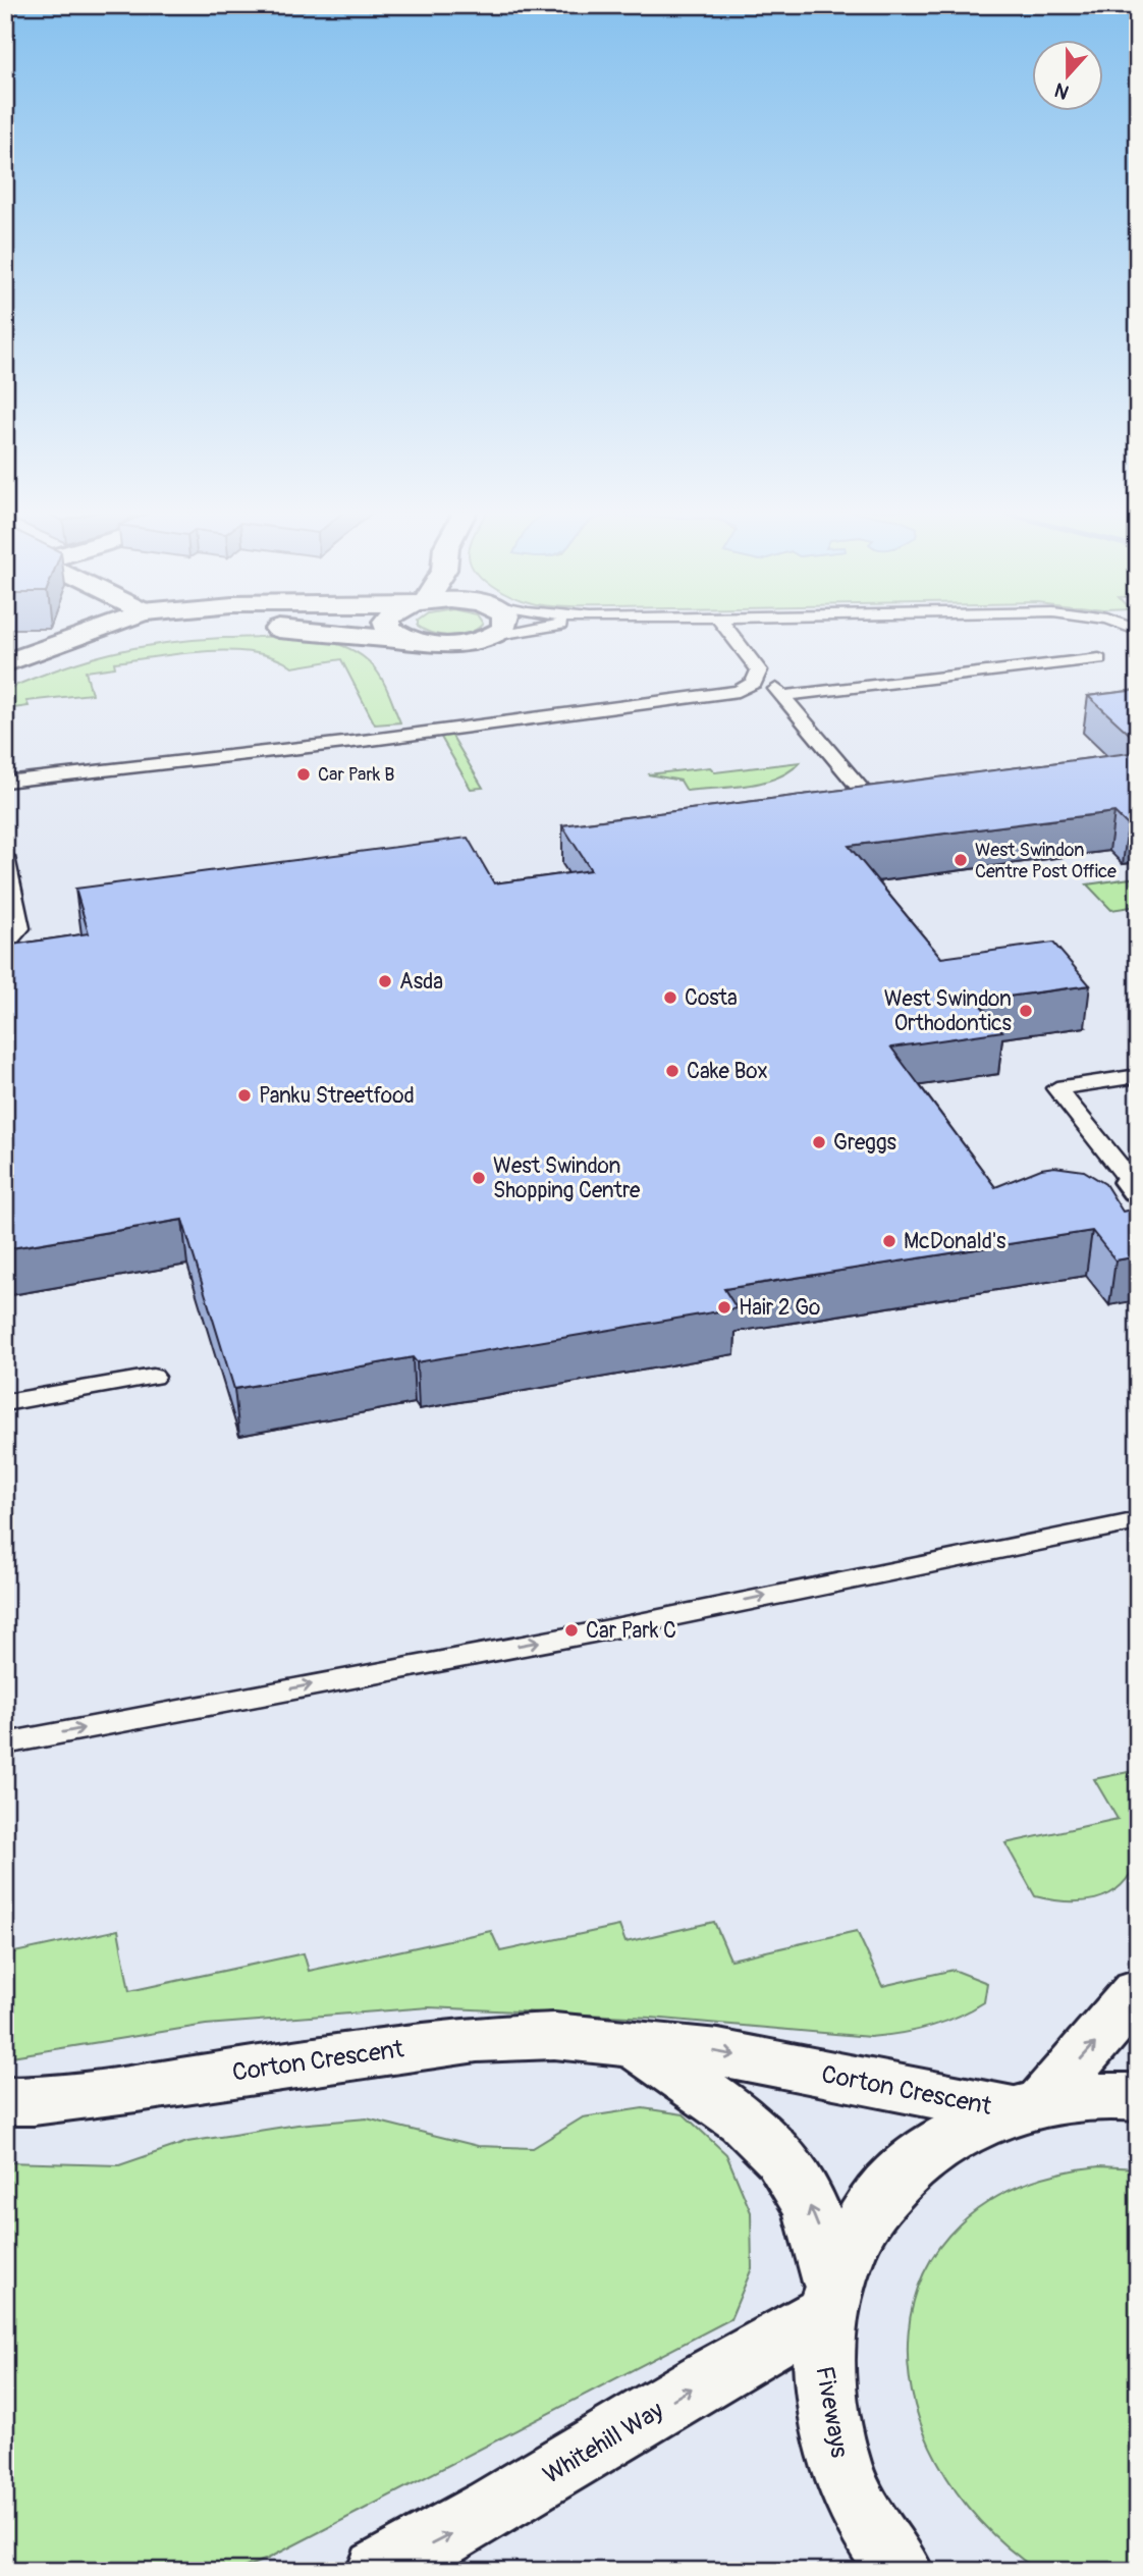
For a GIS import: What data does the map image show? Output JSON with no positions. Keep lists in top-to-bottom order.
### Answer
{
  "streets": {
    "street": ["Corton Crescent", "Fiveways", "Whitehill Way"]
  },
  "crossings": [
    ["Corton Crescent", "Fiveways"],
    ["Fiveways", "Whitehill Way"]
  ],
  "one_way": ["Corton Crescent", "Whitehill Way"],
  "places": [
    "Car Park B",
    "West Swindon Centre Post Office",
    "Asda",
    "Costa",
    "West Swindon Orthodontics",
    "Cake Box",
    "Panku Streetfood",
    "Greggs",
    "West Swindon Shopping Centre",
    "McDonald's",
    "Hair 2 Go",
    "Car Park C"
  ],
  "north": "bottom"
}
